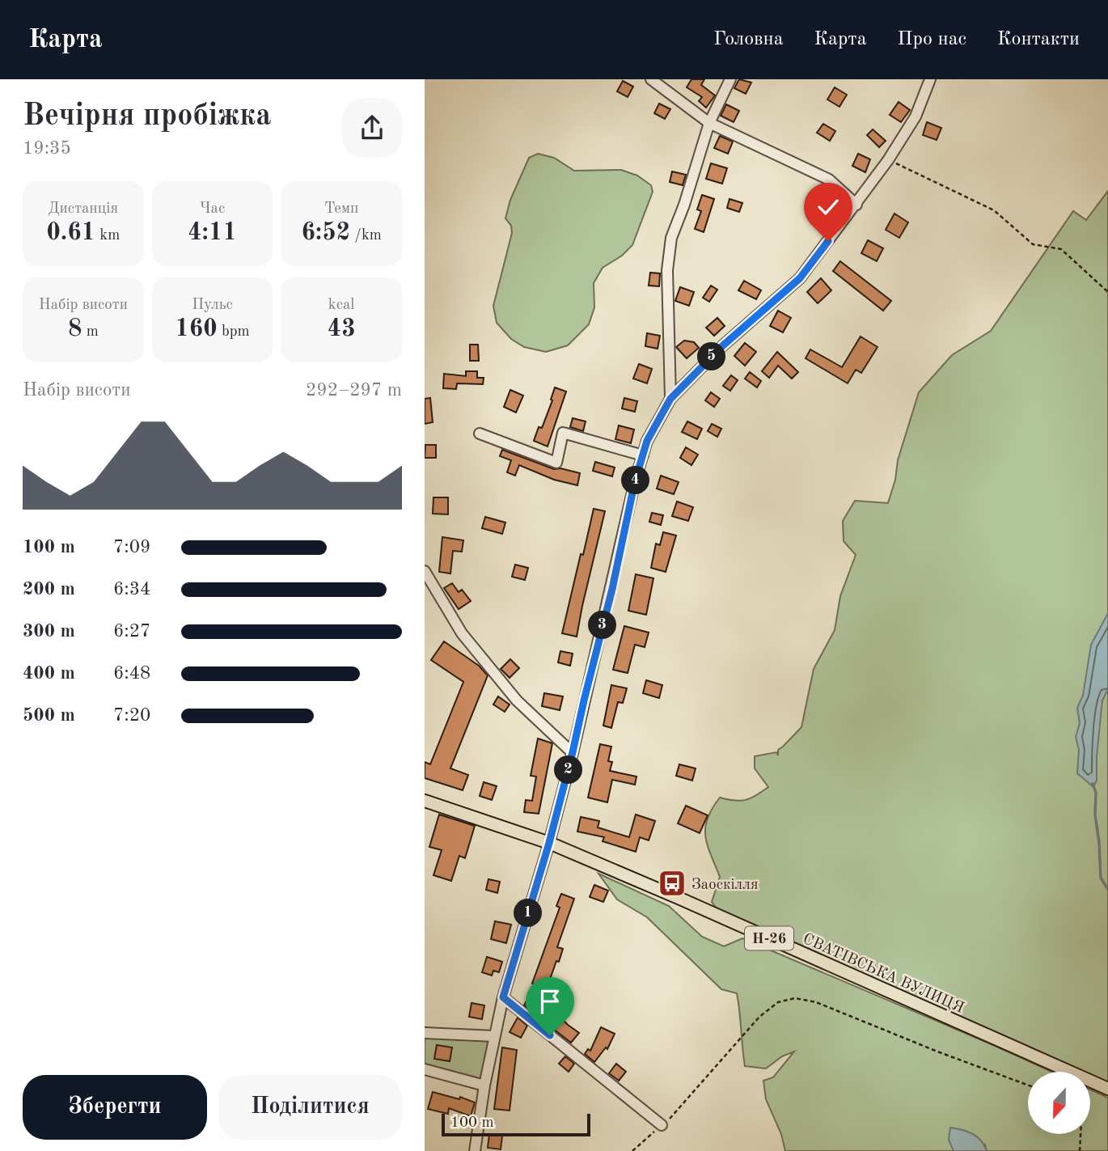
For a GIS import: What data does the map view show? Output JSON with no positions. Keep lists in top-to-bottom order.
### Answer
{
  "streets": {
    "main road": ["Н-26", "СВАТІВСЬКА ВУЛИЦЯ"]
  },
  "places": {
    "bus stop": ["Заоскілля"]
  },
  "scale_bar": "100 m",
  "north": "bottom",
  "page": {
    "header": "Карта",
    "nav": [
      "Головна",
      "Карта",
      "Про нас",
      "Контакти"
    ],
    "heading": ["Вечірня пробіжка", "19:35"],
    "stats": [
      ["Дистанція", "0.61 km"],
      ["Час", "4:11"],
      ["Темп", "6:52 /km"],
      ["Набір висоти", "8 m"],
      ["Пульс", "160 bpm"],
      ["kcal", "43"]
    ],
    "pins": [
      "5",
      "4",
      "3",
      "2",
      "1"
    ],
    "chart": ["Набір висоти", "292–297 m"],
    "list": [
      {
        "name": "100 m",
        "note": "7:09"
      },
      {
        "name": "200 m",
        "note": "6:34"
      },
      {
        "name": "300 m",
        "note": "6:27"
      },
      {
        "name": "400 m",
        "note": "6:48"
      },
      {
        "name": "500 m",
        "note": "7:20"
      }
    ],
    "buttons": ["Зберегти", "Поділитися"],
    "scale": "100 m"
  }
}
